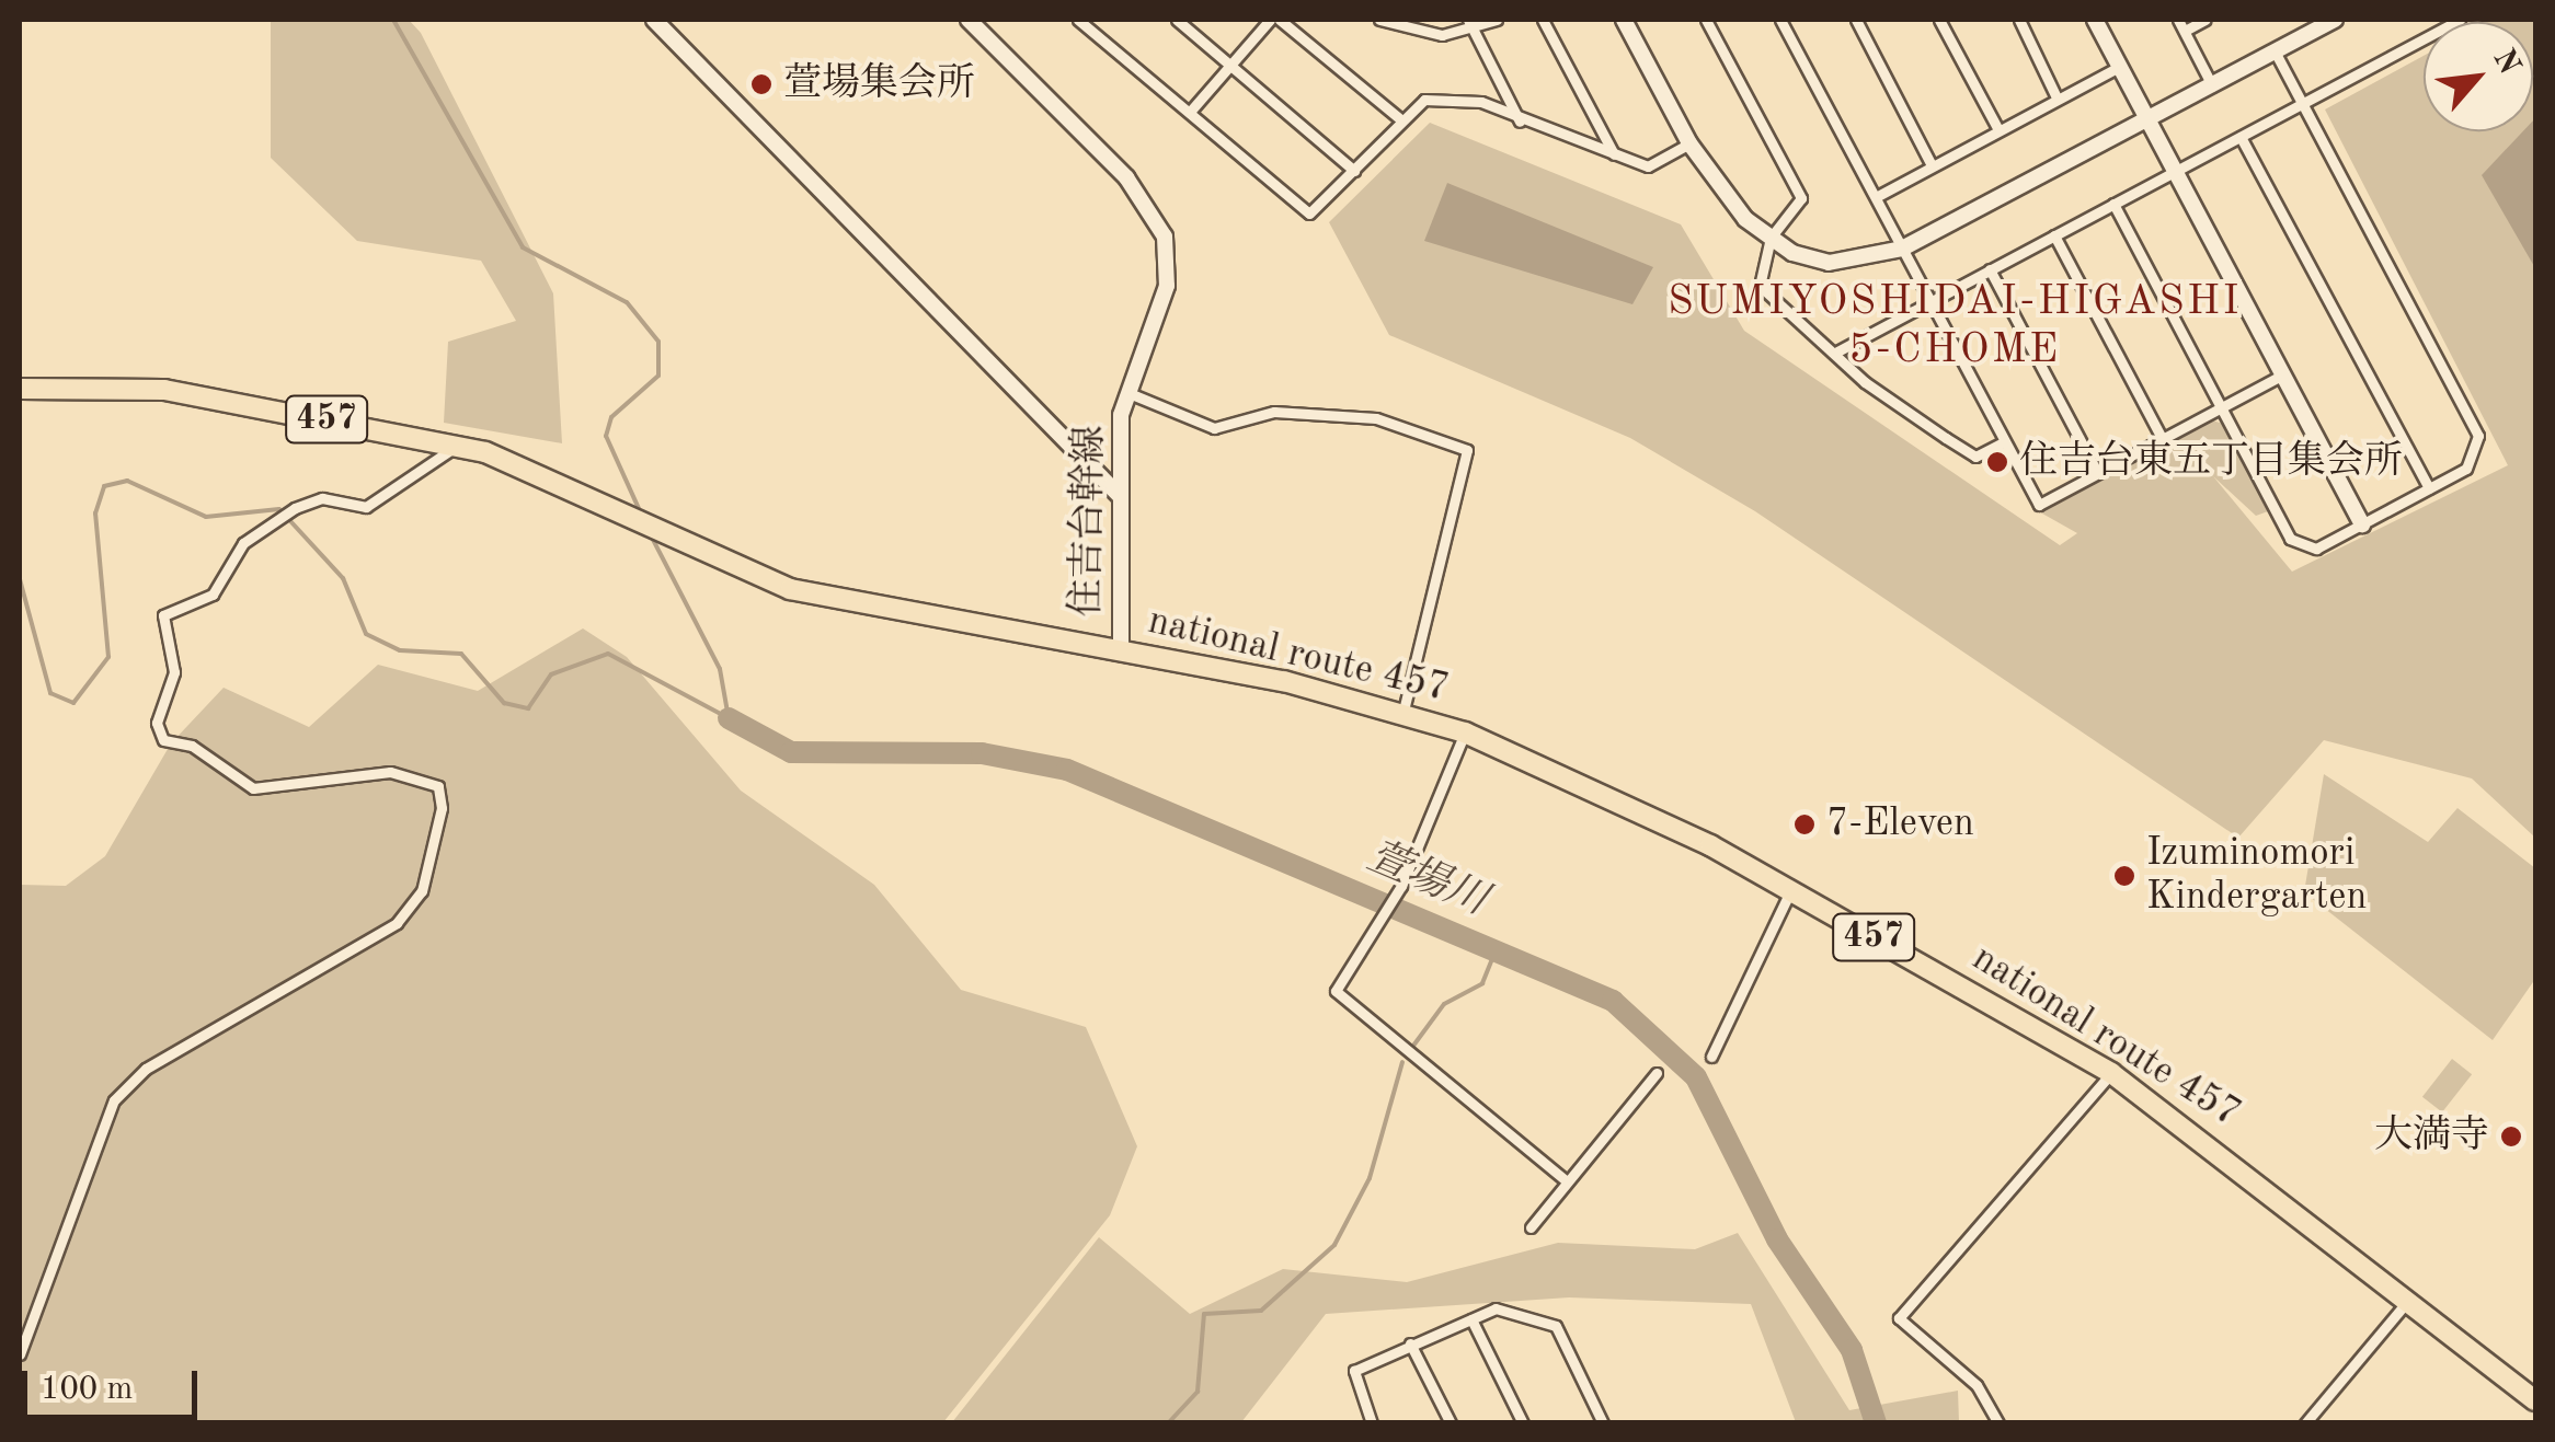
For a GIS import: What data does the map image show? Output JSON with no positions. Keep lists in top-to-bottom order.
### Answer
{
  "streets": {
    "highway": ["457", "national route 457"],
    "street": ["住吉台幹線"]
  },
  "crossings": [
    ["住吉台幹線", "national route 457"]
  ],
  "districts": ["SUMIYOSHIDAI-HIGASHI 5-CHOME"],
  "water": ["萱場川"],
  "places": [
    "萱場集会所",
    "住吉台東五丁目集会所",
    "7-Eleven",
    "Izuminomori Kindergarten",
    "大満寺"
  ],
  "scale_bar": "100 m",
  "north": "top right"
}
